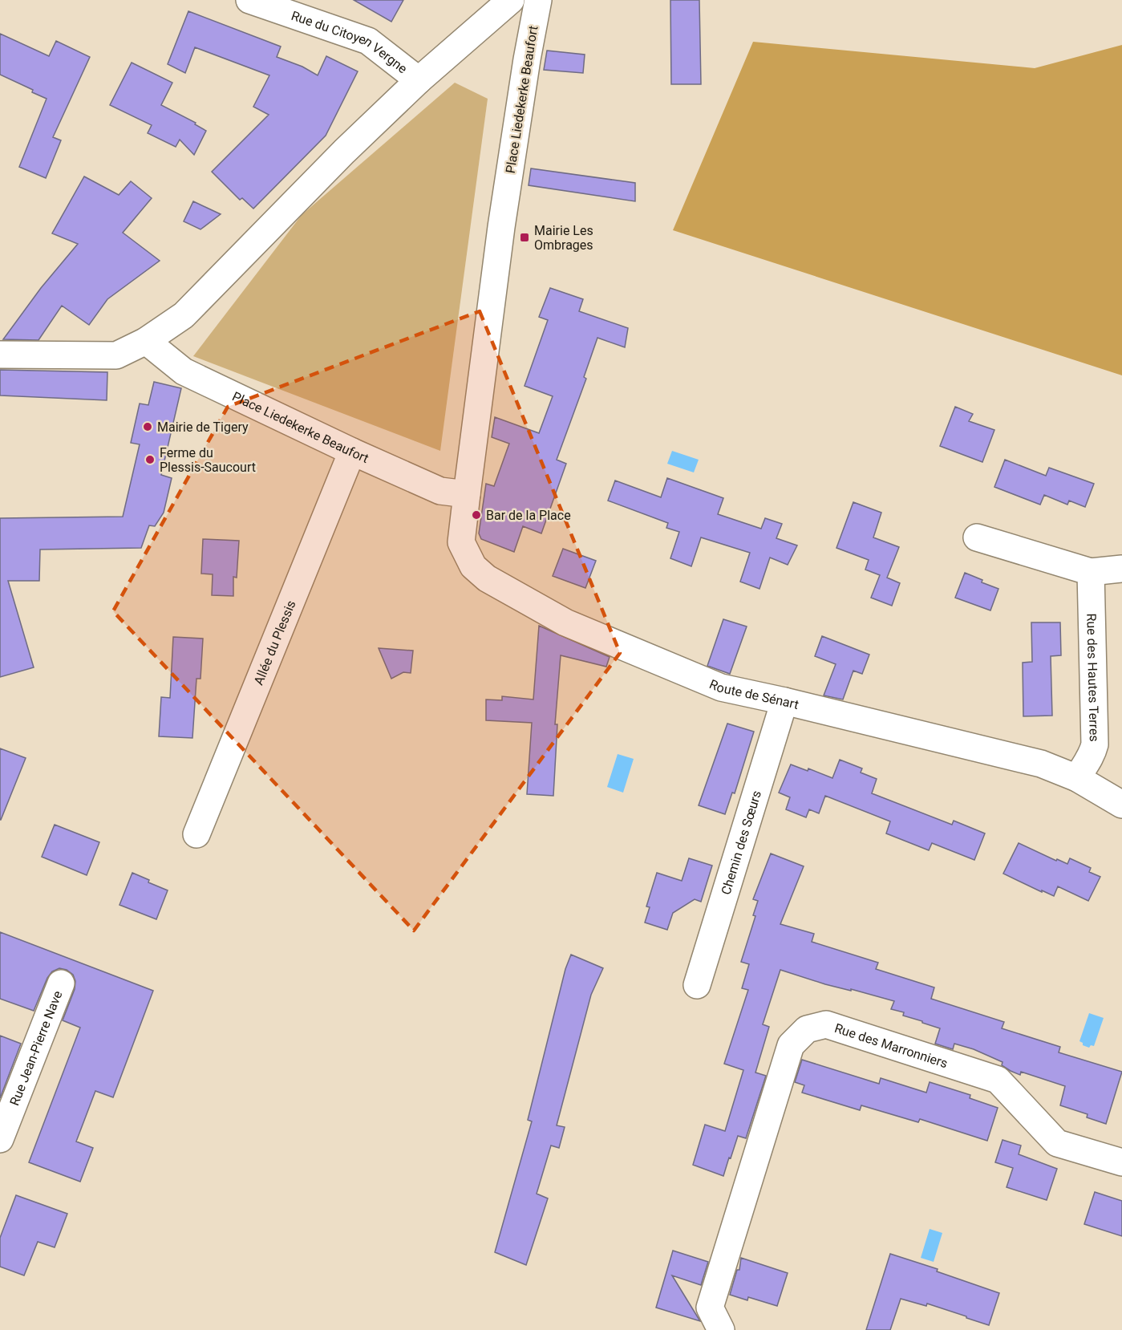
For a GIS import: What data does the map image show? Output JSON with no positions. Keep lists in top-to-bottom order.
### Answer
{
  "streets": {
    "street": [
      "Rue du Citoyen Vergne",
      "Place Liedekerke Beaufort",
      "Allée du Plessis",
      "Rue des Hautes Terres",
      "Route de Sénart",
      "Chemin des Sœurs",
      "Rue des Marronniers",
      "Rue Jean-Pierre Nave"
    ]
  },
  "crossings": [
    ["Place Liedekerke Beaufort", "Allée du Plessis"],
    ["Place Liedekerke Beaufort", "Route de Sénart"],
    ["Rue des Hautes Terres", "Route de Sénart"],
    ["Route de Sénart", "Chemin des Sœurs"]
  ],
  "places": {
    "transit": ["Mairie Les Ombrages"],
    "other": ["Mairie de Tigery", "Ferme du Plessis-Saucourt", "Bar de la Place"]
  }
}
